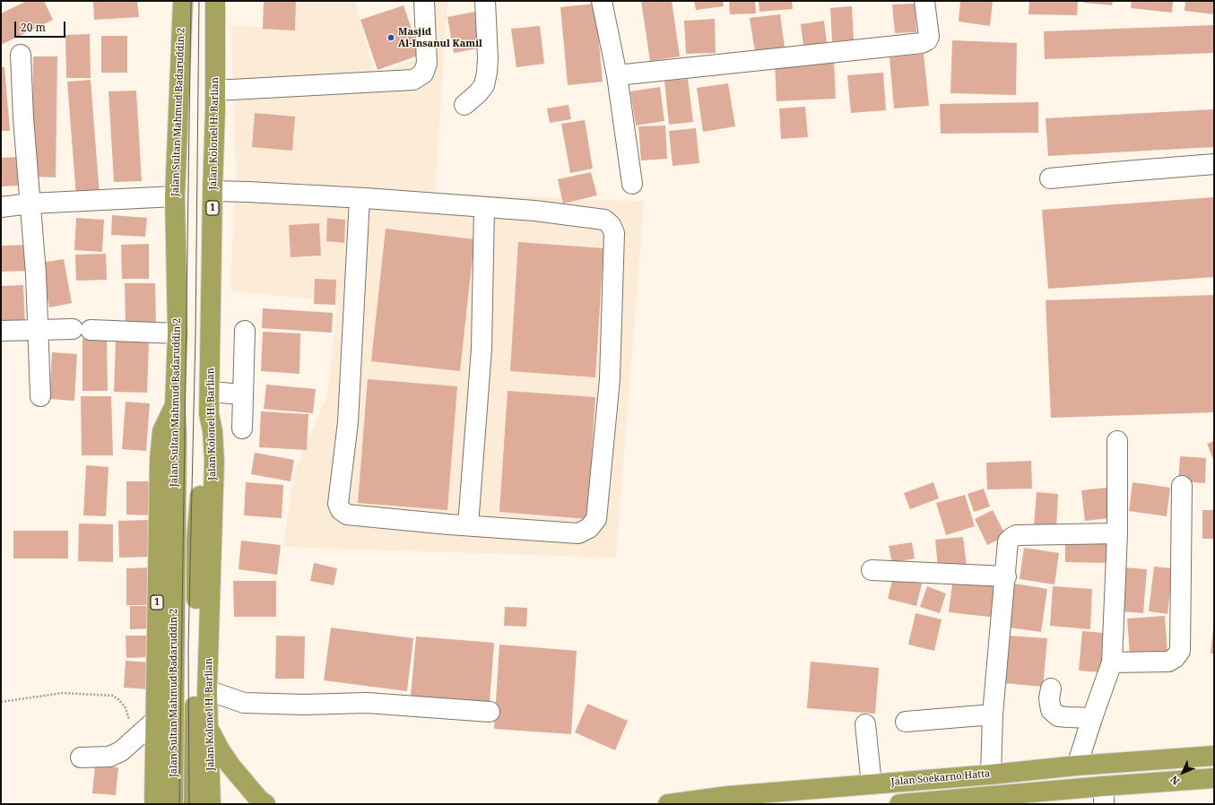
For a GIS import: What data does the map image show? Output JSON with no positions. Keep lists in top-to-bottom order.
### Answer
{
  "streets": {
    "highway": [
      "Jalan Sultan Mahmud Badaruddin 2",
      "Jalan Kolonel H. Barlian",
      "1",
      "Jalan Soekarno Hatta"
    ]
  },
  "crossings": [
    ["Jalan Sultan Mahmud Badaruddin 2", "Jalan Kolonel H. Barlian"],
    ["Jalan Sultan Mahmud Badaruddin 2", "1"]
  ],
  "places": ["Masjid Al-Insanul Kamil"],
  "scale_bar": "20 m",
  "north": "bottom left"
}
